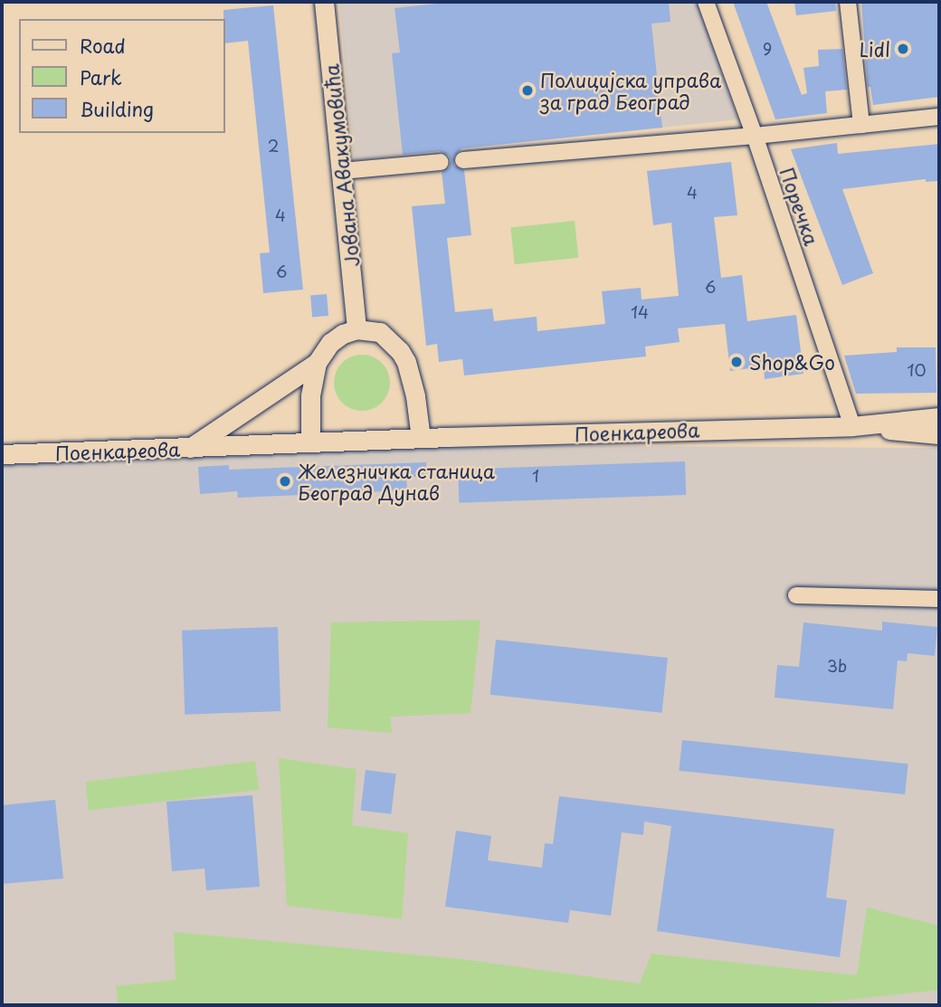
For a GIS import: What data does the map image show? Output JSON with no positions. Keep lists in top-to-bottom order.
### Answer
{
  "streets": {
    "street": ["Јована Авакумовића", "Поречка", "Поенкареова"]
  },
  "crossings": [
    ["Поречка", "Поенкареова"]
  ],
  "places": [
    "Lidl",
    "Полицијска управа за град Београд",
    "Shop&Go",
    "Железничка станица Београд Дунав"
  ],
  "house_numbers": [
    "9",
    "2",
    "4",
    "4",
    "6",
    "6",
    "14",
    "10",
    "1",
    "3b"
  ],
  "legend": ["Road", "Park", "Building"]
}
